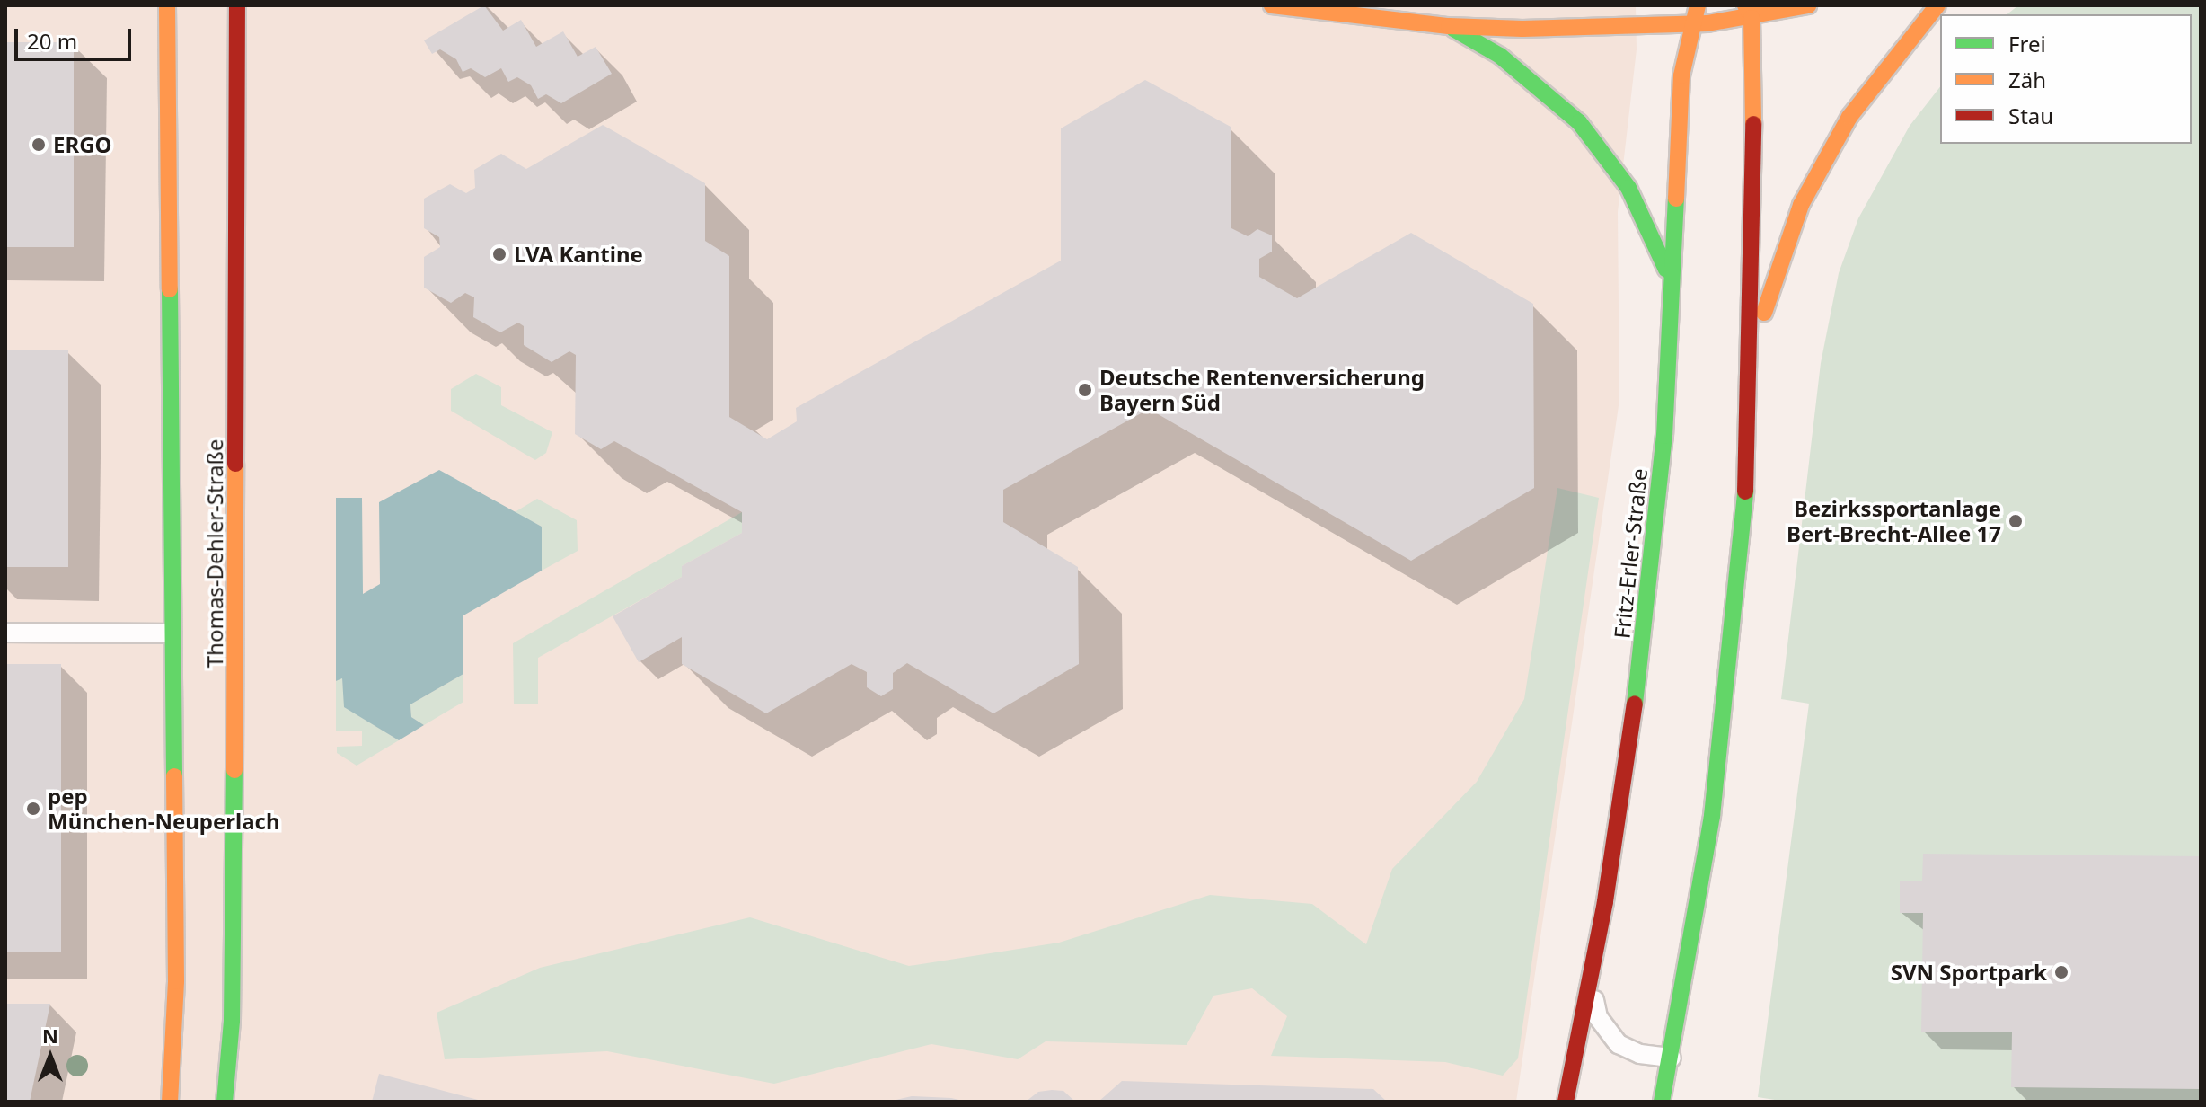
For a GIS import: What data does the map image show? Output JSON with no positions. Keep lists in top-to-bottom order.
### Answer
{
  "streets": {
    "main road": ["Thomas-Dehler-Straße", "Fritz-Erler-Straße"]
  },
  "places": [
    "ERGO",
    "LVA Kantine",
    "Deutsche Rentenversicherung Bayern Süd",
    "Bezirkssportanlage Bert-Brecht-Allee 17",
    "pep München-Neuperlach",
    "SVN Sportpark"
  ],
  "legend": ["Frei", "Zäh", "Stau"],
  "scale_bar": "20 m",
  "north": "top"
}
